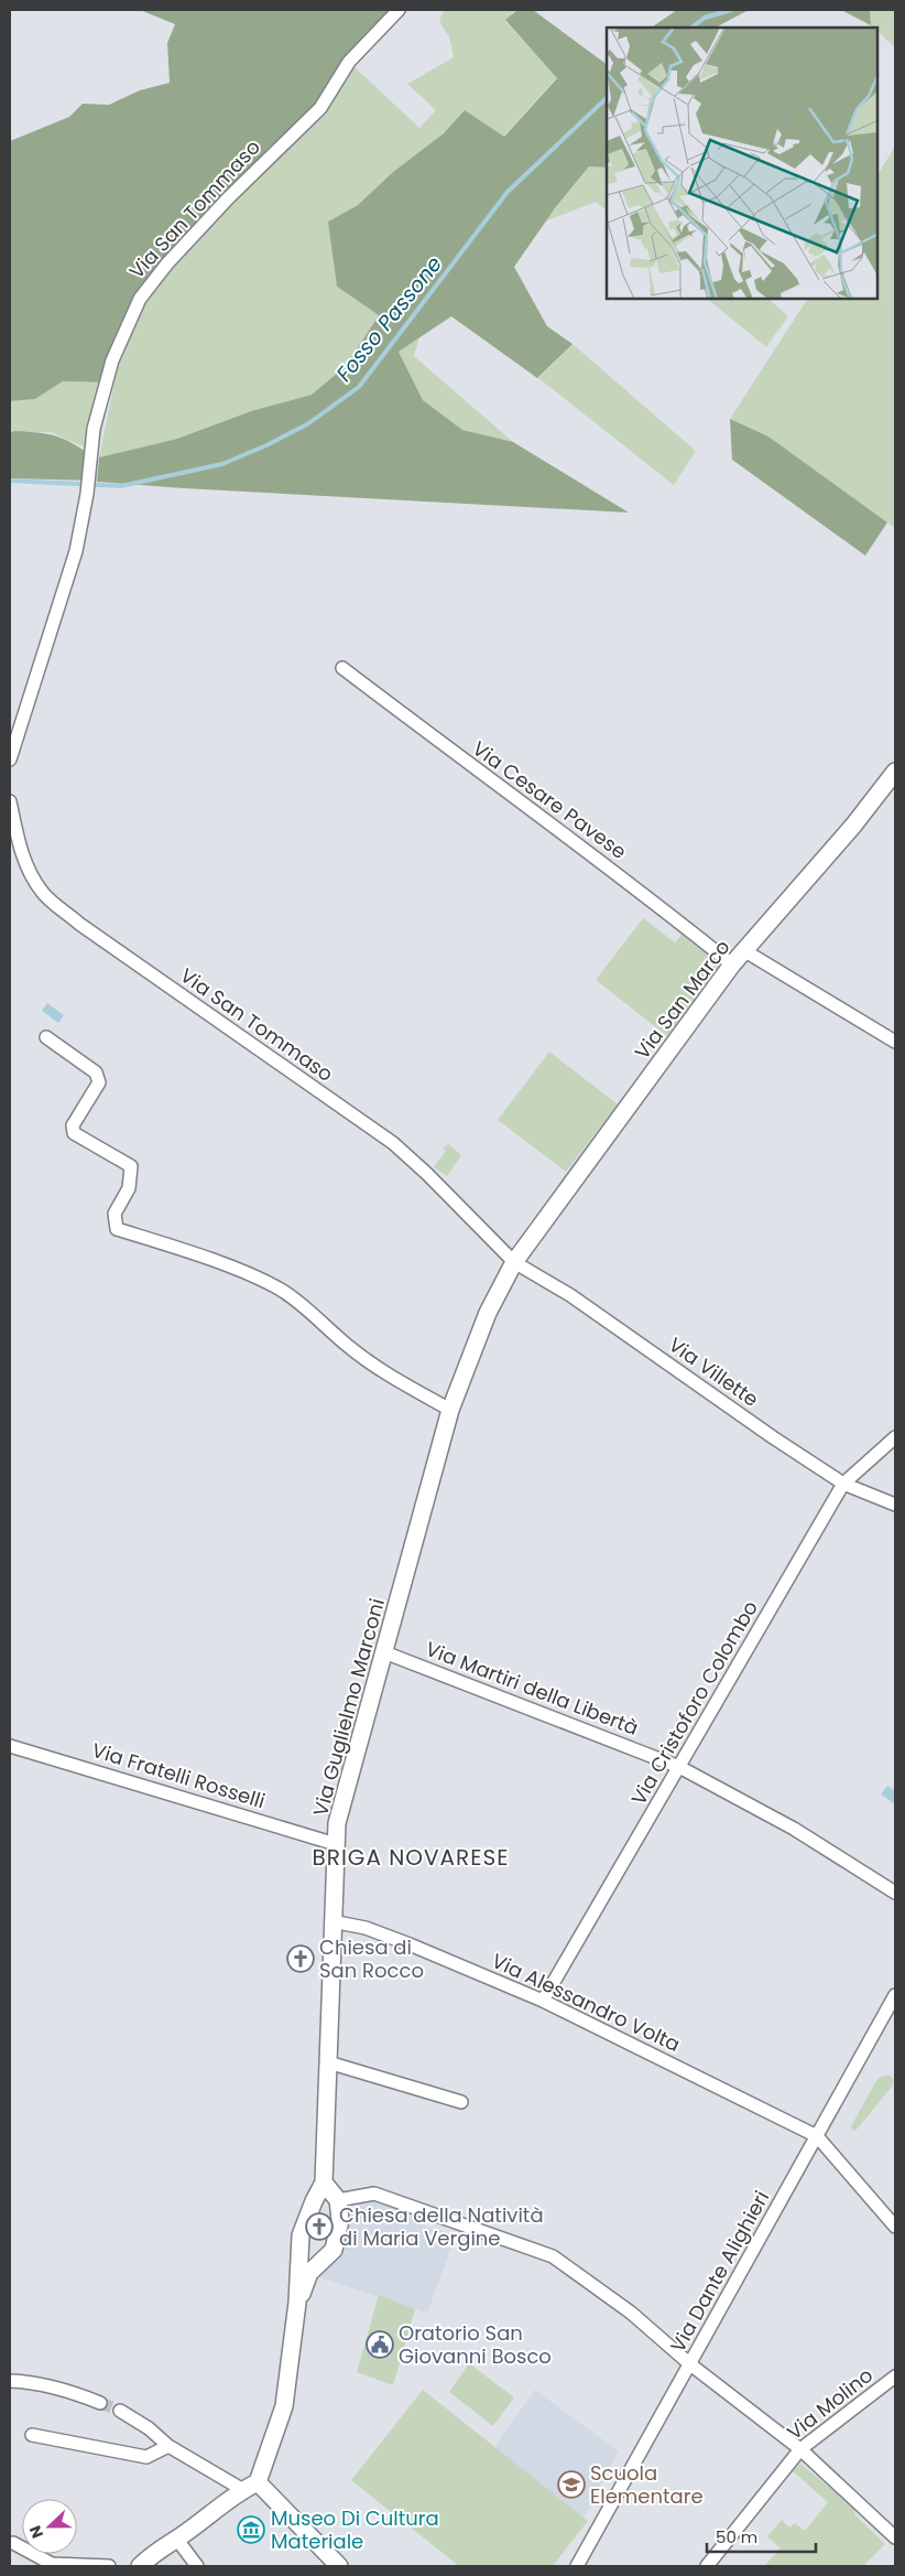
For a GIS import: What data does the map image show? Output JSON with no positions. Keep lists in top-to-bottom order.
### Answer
{
  "streets": {
    "street": [
      "Via San Tommaso",
      "Via Cesare Pavese",
      "Via San Marco",
      "Via Villette",
      "Via Martiri della Libertà",
      "Via Cristoforo Colombo",
      "Via Guglielmo Marconi",
      "Via Fratelli Rosselli",
      "Via Alessandro Volta",
      "Via Dante Alighieri",
      "Via Molino"
    ]
  },
  "crossings": [
    ["Via San Tommaso", "Via San Marco"],
    ["Via San Tommaso", "Via Villette"],
    ["Via San Tommaso", "Via Guglielmo Marconi"],
    ["Via Cesare Pavese", "Via San Marco"],
    ["Via San Marco", "Via Villette"],
    ["Via San Marco", "Via Guglielmo Marconi"],
    ["Via Villette", "Via Cristoforo Colombo"],
    ["Via Villette", "Via Guglielmo Marconi"],
    ["Via Martiri della Libertà", "Via Cristoforo Colombo"],
    ["Via Martiri della Libertà", "Via Guglielmo Marconi"],
    ["Via Cristoforo Colombo", "Via Alessandro Volta"],
    ["Via Guglielmo Marconi", "Via Fratelli Rosselli"],
    ["Via Guglielmo Marconi", "Via Alessandro Volta"],
    ["Via Alessandro Volta", "Via Dante Alighieri"]
  ],
  "districts": ["BRIGA NOVARESE"],
  "water": ["Fosso Passone"],
  "places": {
    "church": ["Chiesa di San Rocco", "Chiesa della Natività di Maria Vergine"],
    "public building": ["Oratorio San Giovanni Bosco"],
    "school or university": ["Scuola Elementare"],
    "museum": ["Museo Di Cultura Materiale"]
  },
  "scale_bar": "50 m",
  "north": "left"
}
